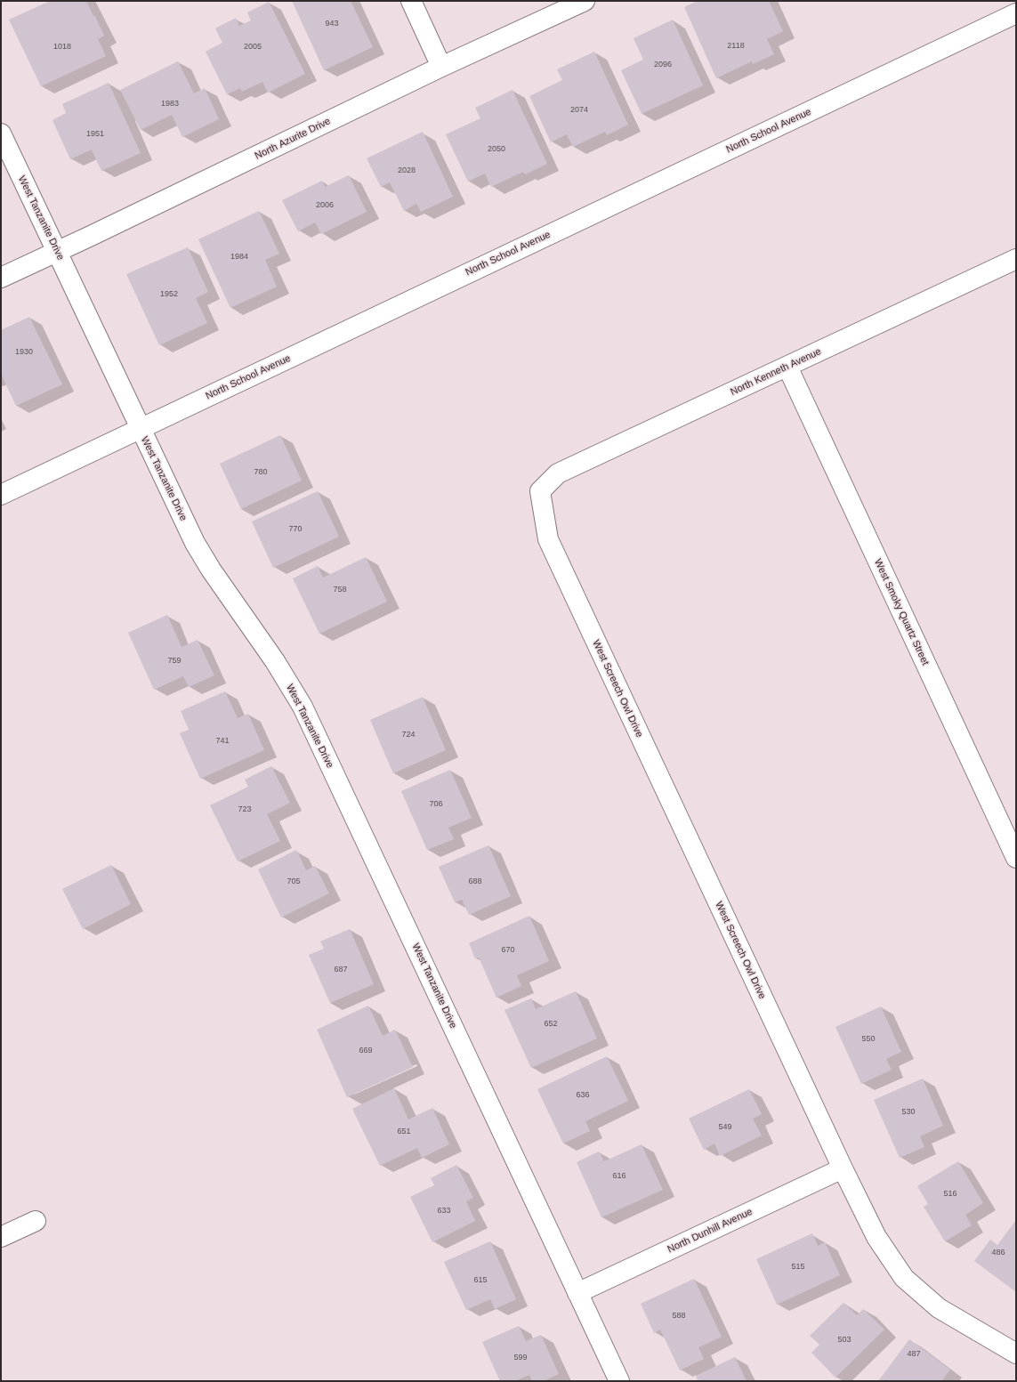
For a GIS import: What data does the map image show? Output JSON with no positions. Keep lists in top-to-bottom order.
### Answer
{
  "streets": {
    "street": [
      "North School Avenue",
      "North Azurite Drive",
      "West Tanzanite Drive",
      "North Kenneth Avenue",
      "West Smoky Quartz Street",
      "West Screech Owl Drive",
      "North Dunhill Avenue"
    ]
  },
  "crossings": [
    ["North School Avenue", "West Tanzanite Drive"],
    ["North Azurite Drive", "West Tanzanite Drive"],
    ["West Tanzanite Drive", "North Dunhill Avenue"],
    ["North Kenneth Avenue", "West Smoky Quartz Street"],
    ["North Kenneth Avenue", "West Screech Owl Drive"],
    ["West Screech Owl Drive", "North Dunhill Avenue"]
  ],
  "house_numbers": [
    "943",
    "2118",
    "1018",
    "2005",
    "2096",
    "1983",
    "2074",
    "1951",
    "2050",
    "2028",
    "2006",
    "1984",
    "1952",
    "1930",
    "780",
    "770",
    "758",
    "759",
    "724",
    "741",
    "706",
    "723",
    "705",
    "688",
    "670",
    "687",
    "652",
    "550",
    "669",
    "636",
    "530",
    "549",
    "651",
    "616",
    "516",
    "633",
    "486",
    "515",
    "615",
    "588",
    "503",
    "487",
    "599"
  ]
}
